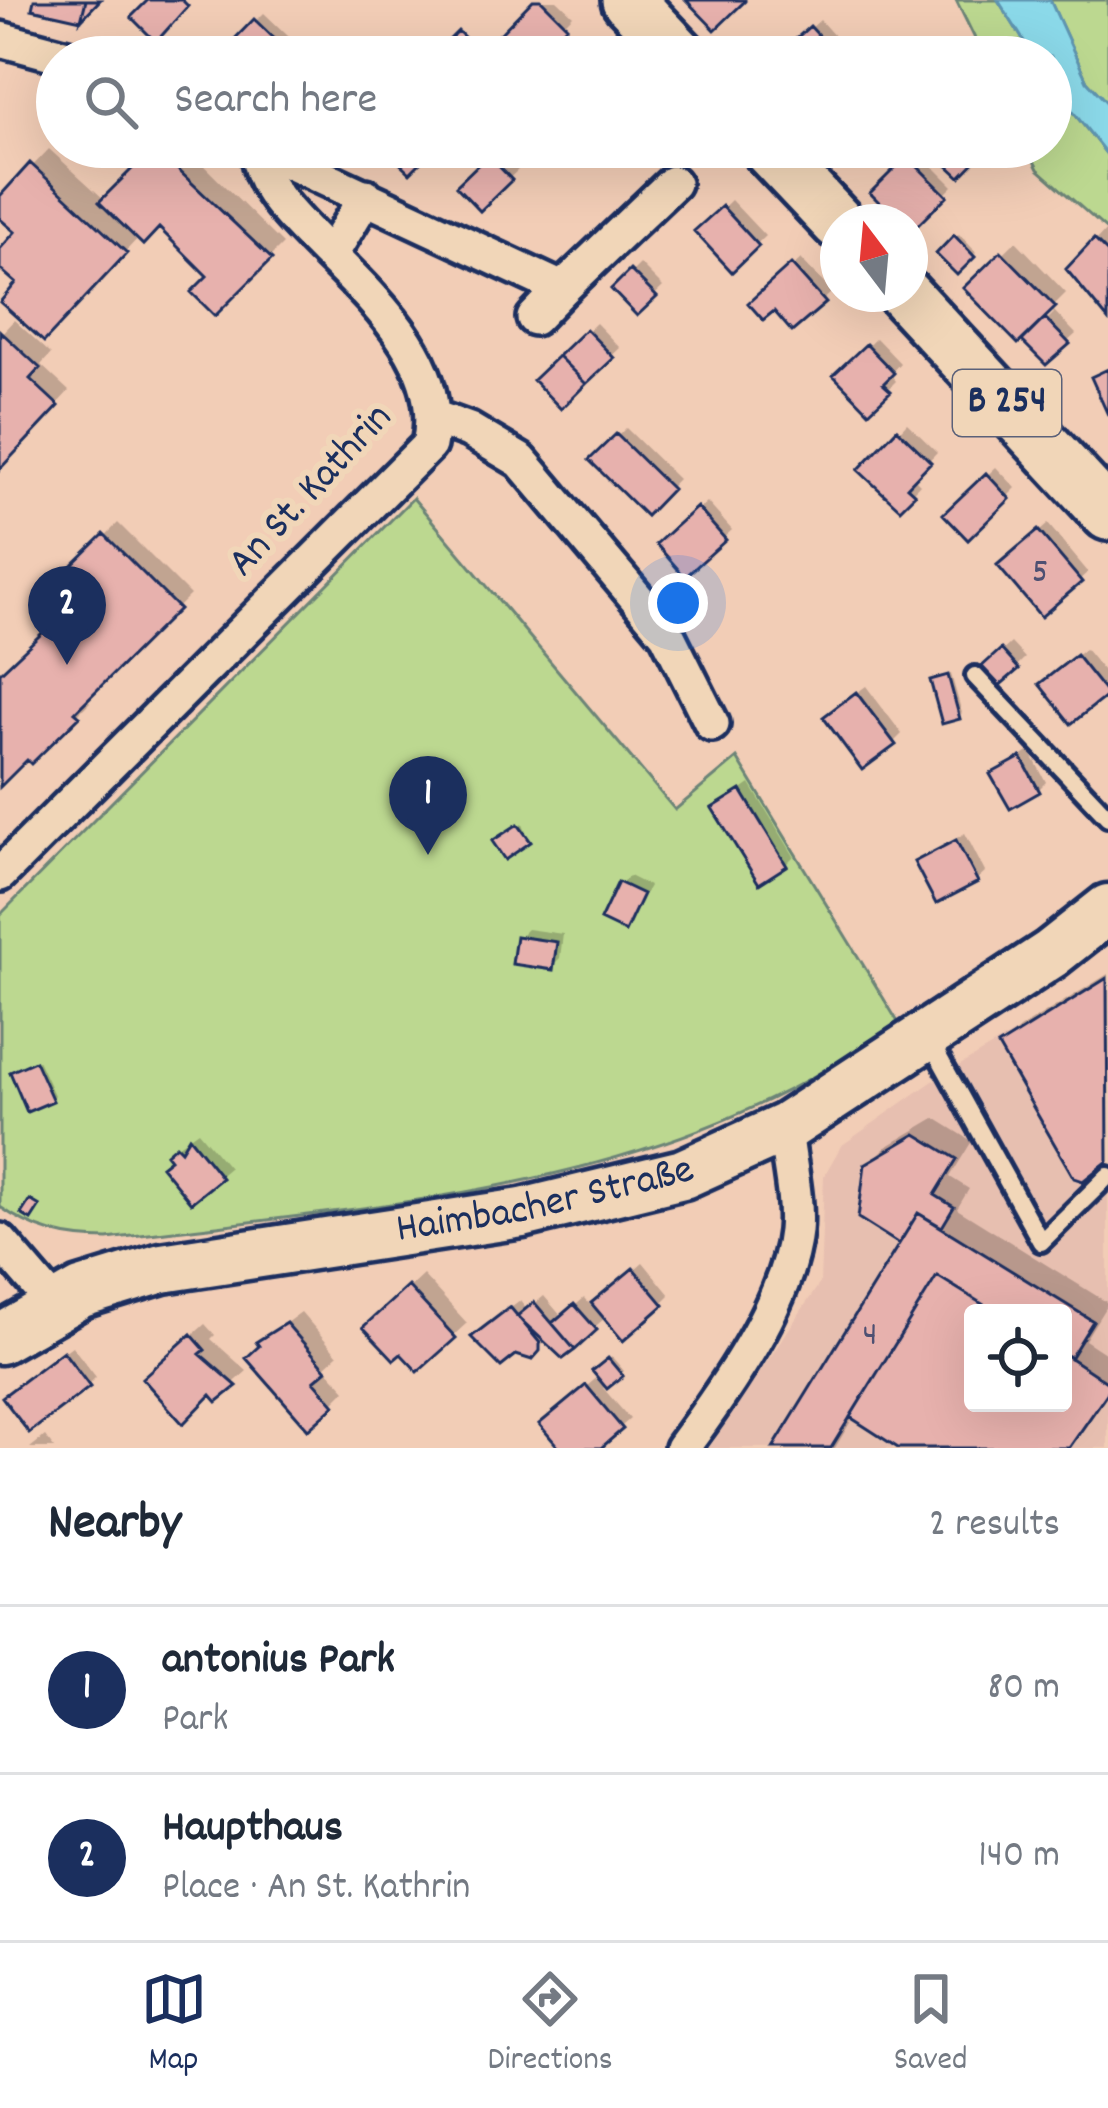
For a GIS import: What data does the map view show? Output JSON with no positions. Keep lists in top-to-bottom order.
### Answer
{
  "streets": {
    "main road": ["B 254", "Haimbacher Straße"],
    "street": ["An St. Kathrin"]
  },
  "house_numbers": ["5", "4"],
  "north": "top",
  "page": {
    "search": "Search here",
    "pins": ["2", "1"],
    "heading": ["Nearby", "2 results"],
    "list": [
      {
        "mark": "1",
        "name": "antonius Park",
        "note": "Park",
        "value": "80 m"
      },
      {
        "mark": "2",
        "name": "Haupthaus",
        "note": "Place · An St. Kathrin",
        "value": "140 m"
      }
    ],
    "nav": ["Map", "Directions", "Saved"]
  }
}
